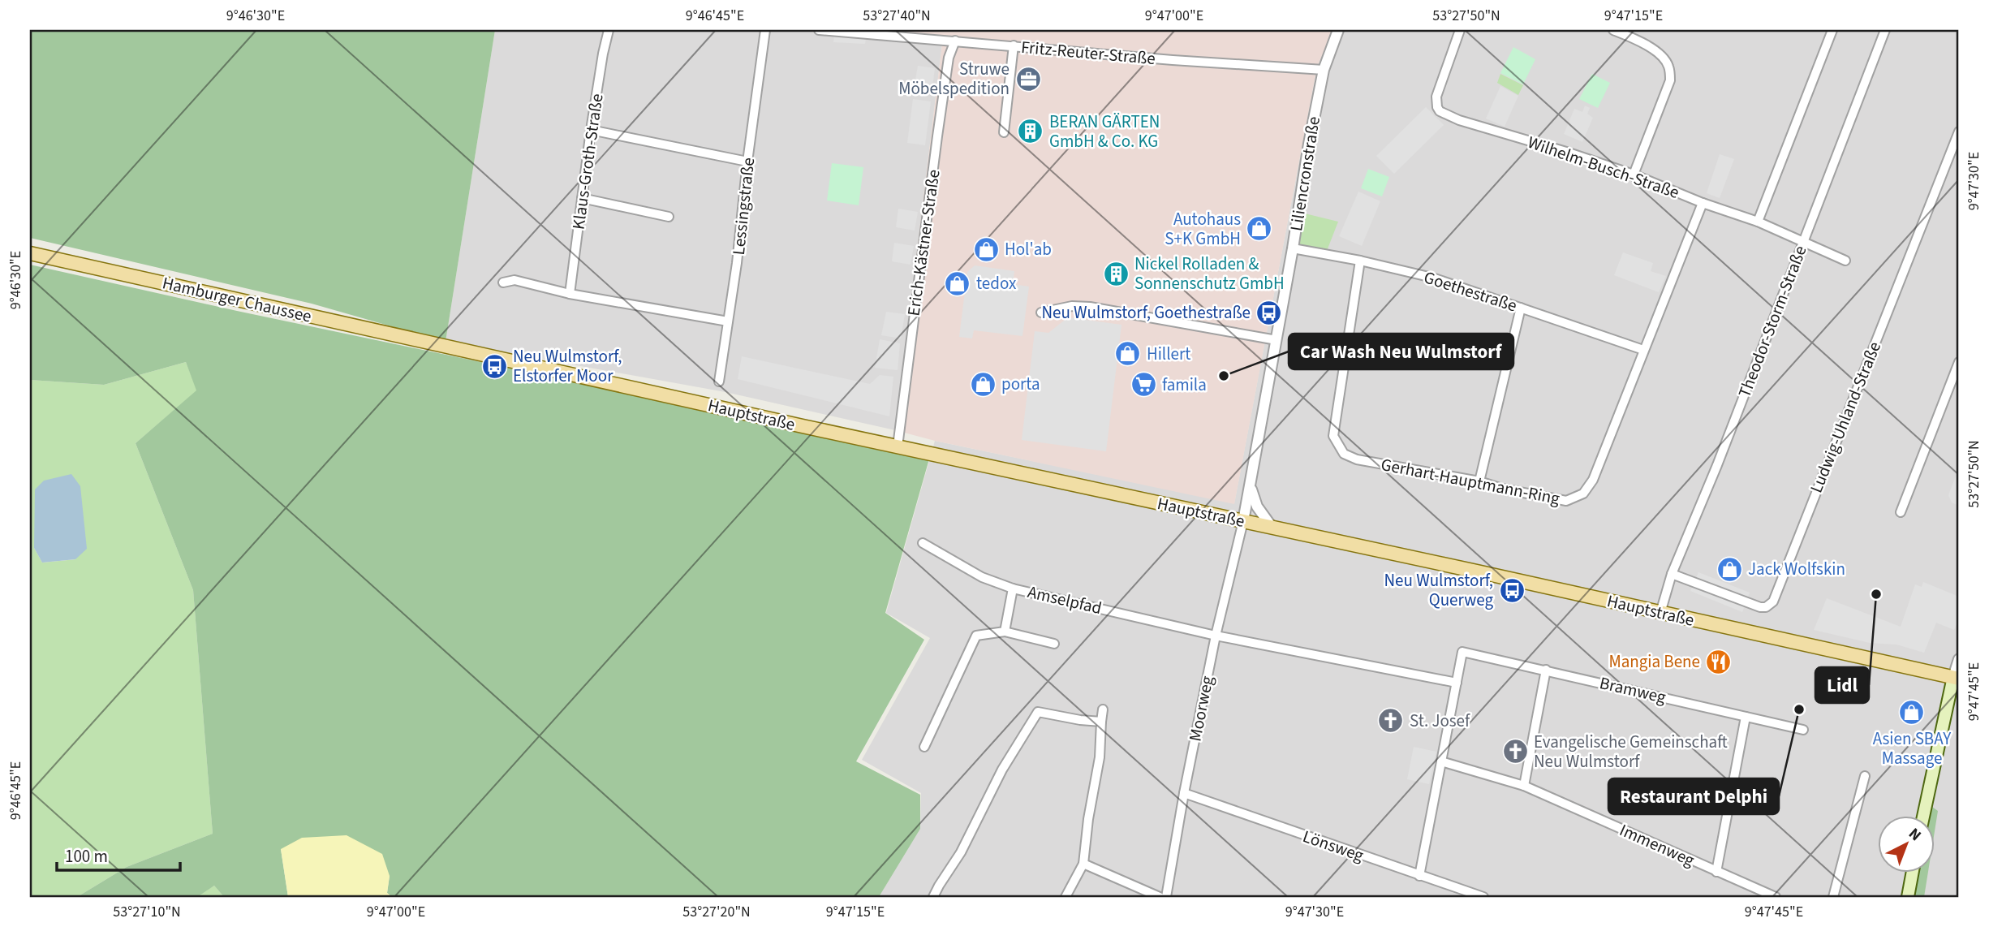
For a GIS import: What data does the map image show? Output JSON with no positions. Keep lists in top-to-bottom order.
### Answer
{
  "streets": {
    "main road": ["Hamburger Chaussee", "Hauptstraße"],
    "street": [
      "Fritz-Reuter-Straße",
      "Klaus-Groth-Straße",
      "Wilhelm-Busch-Straße",
      "Liliencronstraße",
      "Lessingstraße",
      "Erich-Kästner-Straße",
      "Goethestraße",
      "Theodor-Storm-Straße",
      "Ludwig-Uhland-Straße",
      "Gerhart-Hauptmann-Ring",
      "Amselpfad",
      "Bramweg",
      "Moorweg",
      "Immenweg",
      "Lönsweg"
    ]
  },
  "crossings": [
    ["Fritz-Reuter-Straße", "Liliencronstraße"],
    ["Fritz-Reuter-Straße", "Erich-Kästner-Straße"],
    ["Wilhelm-Busch-Straße", "Theodor-Storm-Straße"],
    ["Wilhelm-Busch-Straße", "Gerhart-Hauptmann-Ring"],
    ["Liliencronstraße", "Goethestraße"],
    ["Liliencronstraße", "Hauptstraße"],
    ["Liliencronstraße", "Moorweg"],
    ["Erich-Kästner-Straße", "Hauptstraße"],
    ["Goethestraße", "Gerhart-Hauptmann-Ring"],
    ["Hamburger Chaussee", "Hauptstraße"],
    ["Theodor-Storm-Straße", "Hauptstraße"],
    ["Theodor-Storm-Straße", "Ludwig-Uhland-Straße"],
    ["Hauptstraße", "Moorweg"],
    ["Amselpfad", "Bramweg"],
    ["Amselpfad", "Moorweg"],
    ["Moorweg", "Lönsweg"]
  ],
  "places": {
    "office": ["Struwe Möbelspedition"],
    "building": ["BERAN GÄRTEN GmbH & Co. KG", "Nickel Rolladen & Sonnenschutz GmbH"],
    "shop": [
      "Autohaus S+K GmbH",
      "Hol'ab",
      "tedox",
      "Hillert",
      "porta",
      "Jack Wolfskin",
      "Asien SBAY Massage"
    ],
    "bus stop": ["Neu Wulmstorf, Goethestraße", "Neu Wulmstorf, Elstorfer Moor", "Neu Wulmstorf, Querweg"],
    "other": ["Car Wash Neu Wulmstorf", "Lidl", "Restaurant Delphi"],
    "supermarket": ["famila"],
    "restaurant": ["Mangia Bene"],
    "church": ["St. Josef", "Evangelische Gemeinschaft Neu Wulmstorf"]
  },
  "scale_bar": "100 m",
  "north": "top right",
  "coordinates": [
    "9°46'30\"E",
    "9°46'45\"E",
    "53°27'40\"N",
    "9°47'00\"E",
    "53°27'50\"N",
    "9°47'15\"E",
    "9°47'30\"E",
    "9°47'45\"E",
    "53°27'10\"N",
    "53°27'20\"N"
  ]
}
